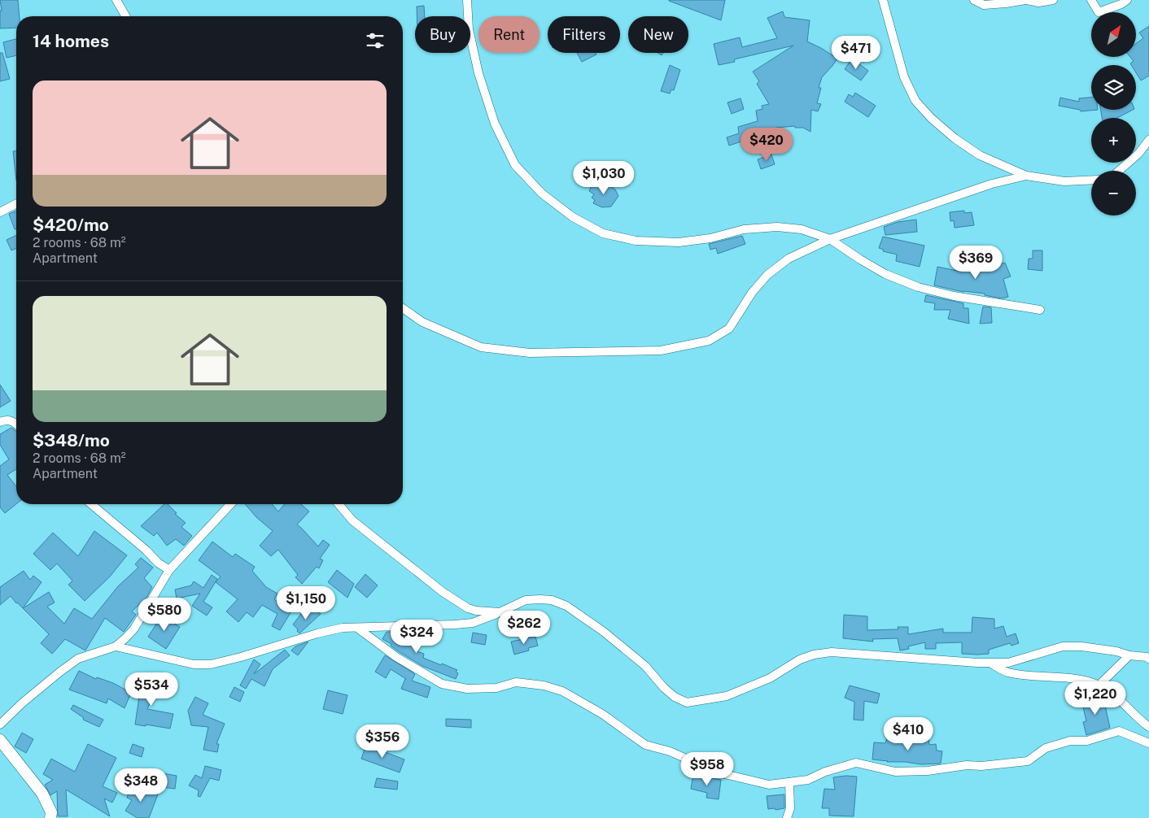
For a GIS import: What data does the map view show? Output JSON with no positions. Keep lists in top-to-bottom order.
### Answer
{
  "north": "top right",
  "page": {
    "map_buttons": ["+", "−"],
    "chip": [
      "Buy",
      "Rent",
      "Filters",
      "New"
    ],
    "heading": "14 homes",
    "price": [
      "$471",
      "$420",
      "$1,030",
      "$369",
      "$1,150",
      "$580",
      "$262",
      "$324",
      "$534",
      "$1,220",
      "$410",
      "$356",
      "$958",
      "$348"
    ],
    "list": [
      {
        "name": "$420/mo",
        "note": "2 rooms · 68 m² · Apartment"
      },
      {
        "name": "$348/mo",
        "note": "2 rooms · 68 m² · Apartment"
      }
    ]
  }
}
